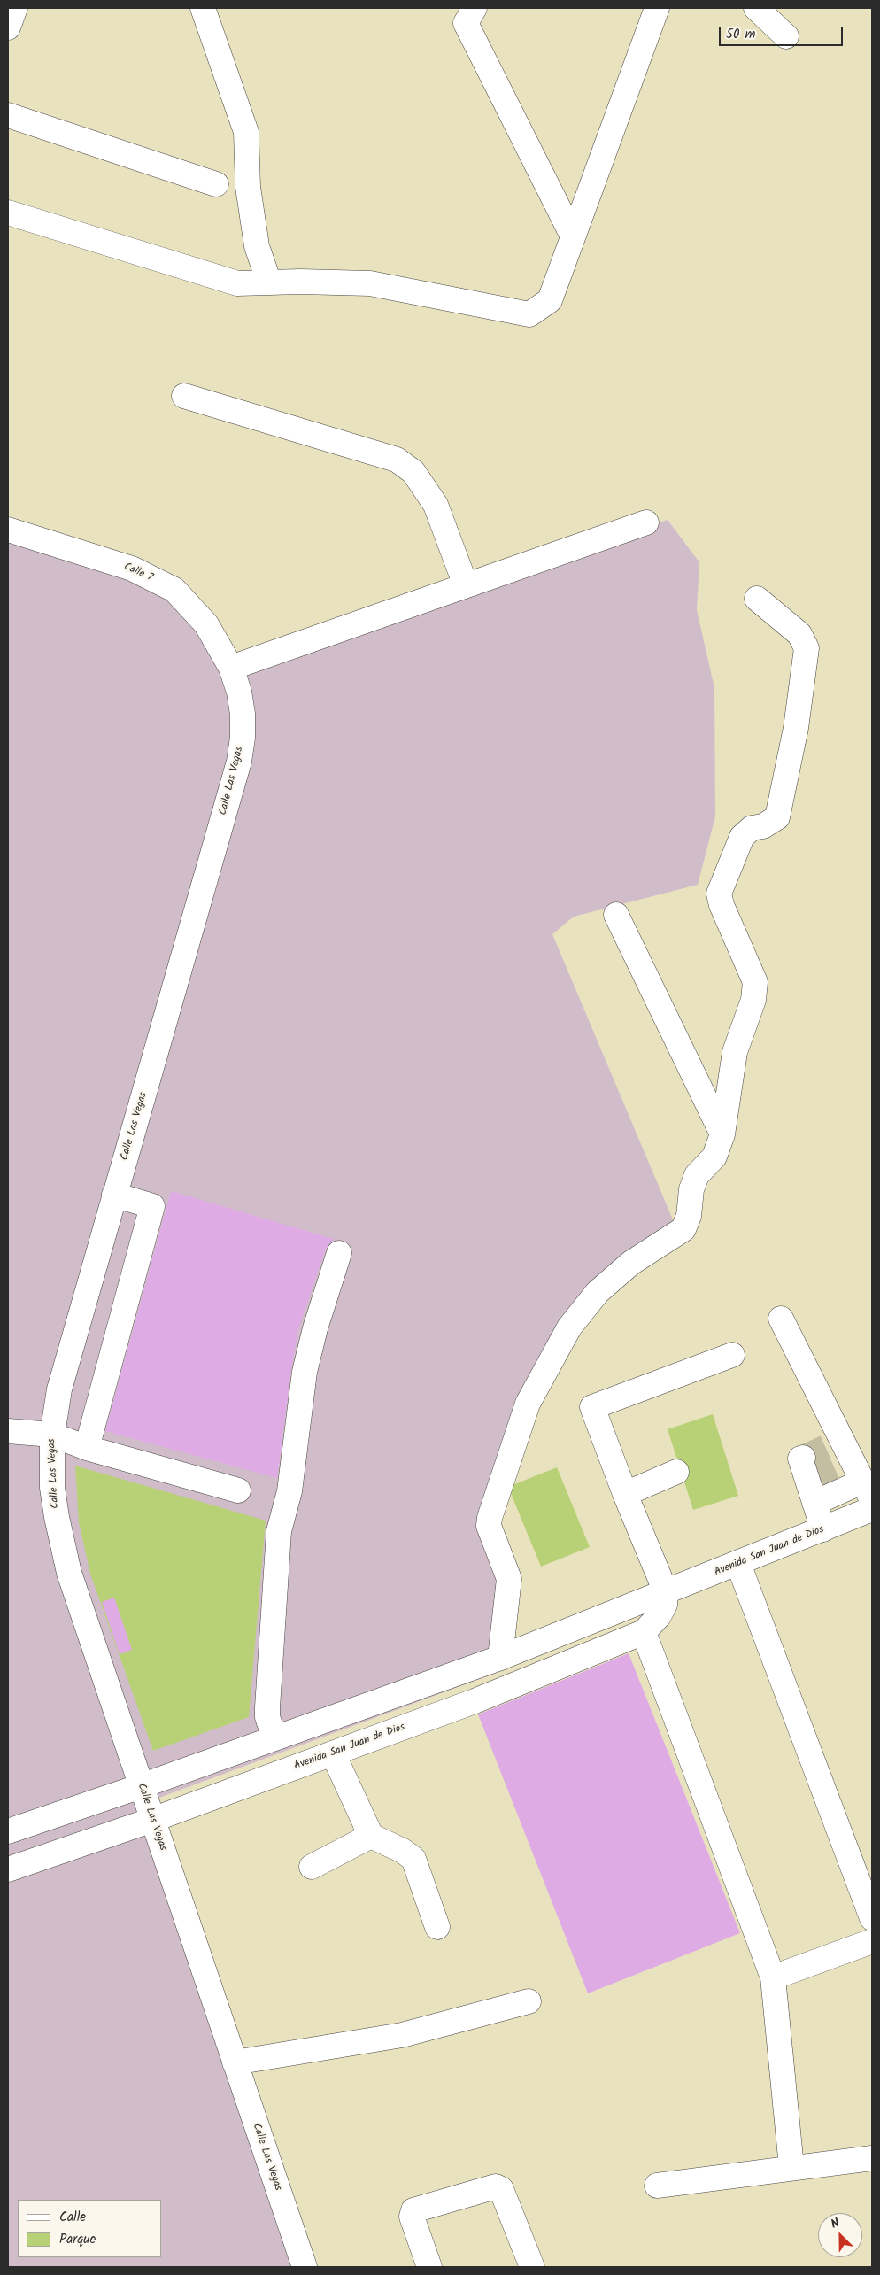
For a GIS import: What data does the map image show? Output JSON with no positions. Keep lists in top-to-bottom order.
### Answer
{
  "streets": {
    "street": ["Calle 7", "Calle Las Vegas", "Avenida San Juan de Dios"]
  },
  "crossings": [
    ["Calle 7", "Calle Las Vegas"],
    ["Calle Las Vegas", "Avenida San Juan de Dios"]
  ],
  "legend": ["Calle", "Parque"],
  "scale_bar": "50 m",
  "north": "top left"
}
